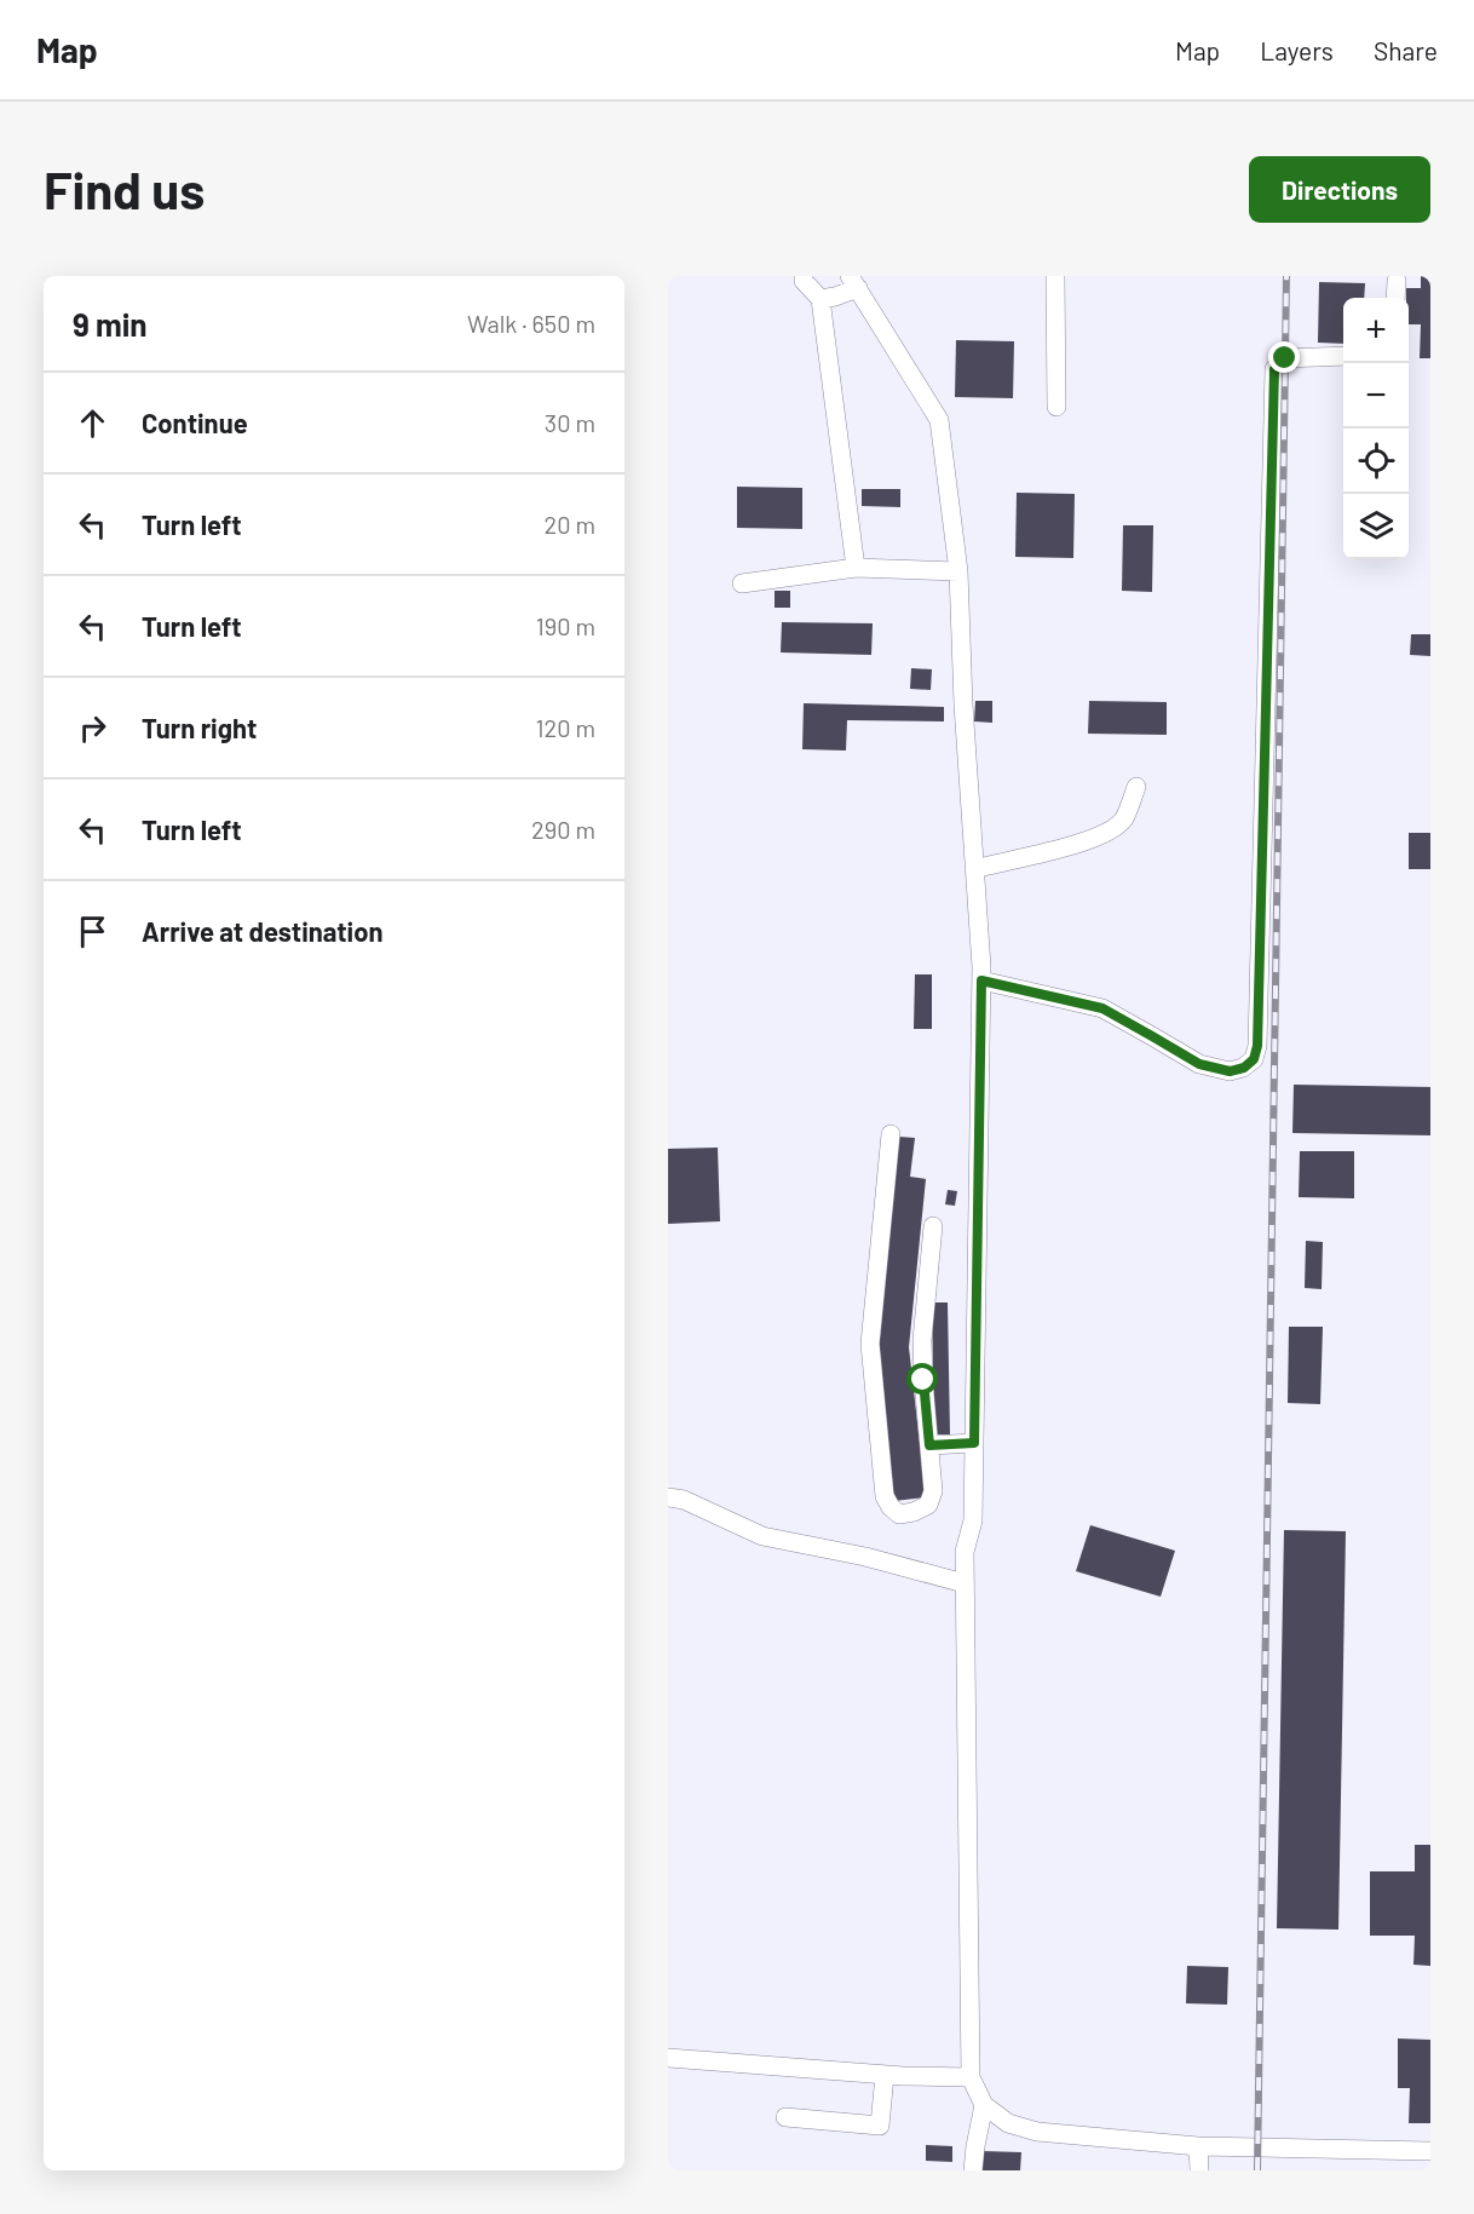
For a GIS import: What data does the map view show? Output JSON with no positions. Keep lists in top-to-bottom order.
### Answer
{
  "page": {
    "header": "Map",
    "nav": ["Map", "Layers", "Share"],
    "buttons": "Directions",
    "title": "Find us",
    "heading": ["9 min", "Walk · 650 m"],
    "map_buttons": ["+", "−"],
    "list": [
      ["Continue", "30 m"],
      ["Turn left", "20 m"],
      ["Turn left", "190 m"],
      ["Turn right", "120 m"],
      ["Turn left", "290 m"],
      "Arrive at destination"
    ]
  }
}
